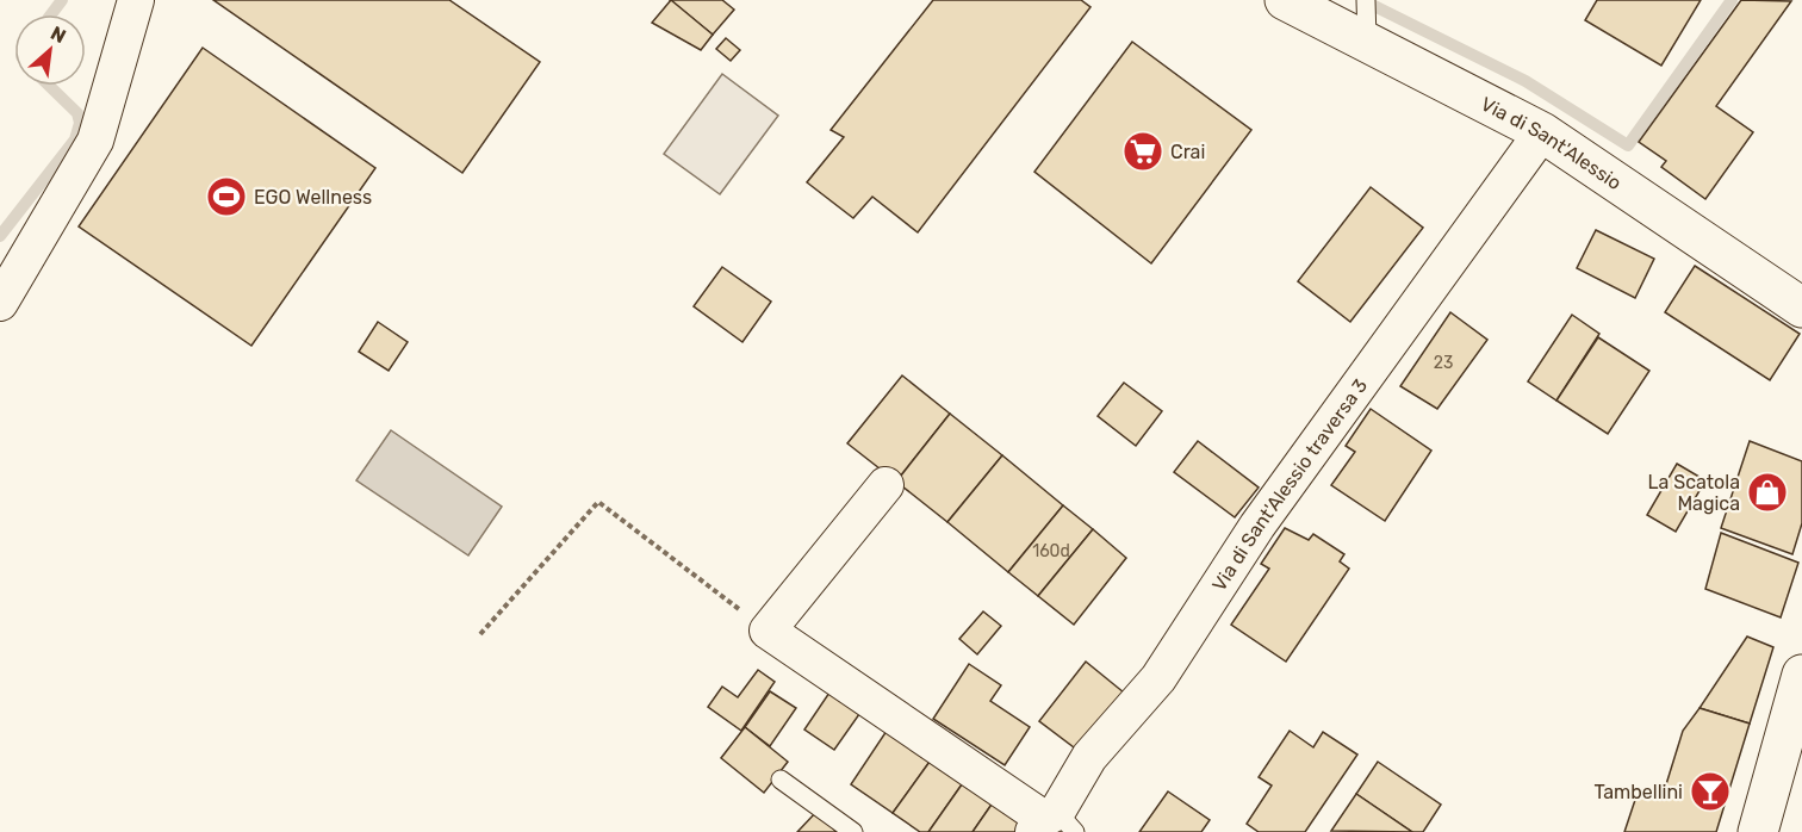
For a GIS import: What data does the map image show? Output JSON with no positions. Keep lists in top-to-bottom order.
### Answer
{
  "streets": {
    "street": ["Via di Sant'Alessio", "Via di Sant'Alessio traversa 3"]
  },
  "crossings": [
    ["Via di Sant'Alessio", "Via di Sant'Alessio traversa 3"]
  ],
  "places": {
    "supermarket": ["Crai"],
    "sports": ["EGO Wellness"],
    "shop": ["La Scatola Magica"],
    "bar": ["Tambellini"]
  },
  "house_numbers": ["23", "160d"],
  "north": "top right"
}
